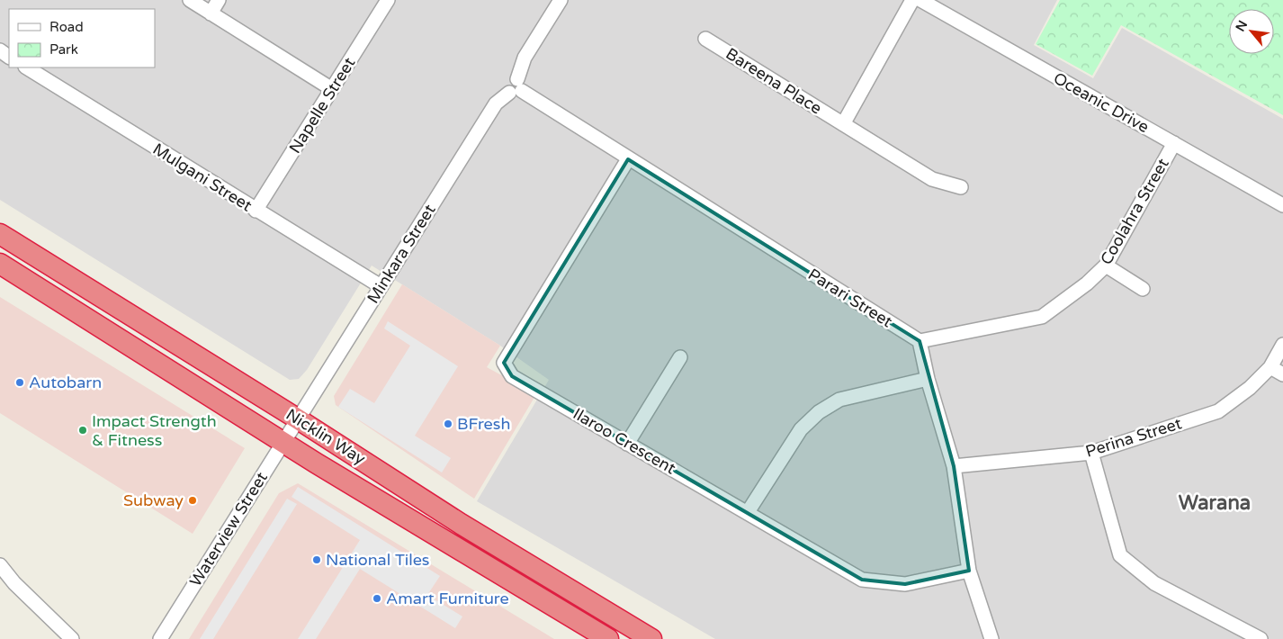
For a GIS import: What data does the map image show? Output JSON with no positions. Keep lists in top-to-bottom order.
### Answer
{
  "streets": {
    "highway": ["Nicklin Way"],
    "street": [
      "Bareena Place",
      "Oceanic Drive",
      "Napelle Street",
      "Mulgani Street",
      "Coolahra Street",
      "Minkara Street",
      "Parari Street",
      "Perina Street",
      "Ilaroo Crescent",
      "Waterview Street"
    ]
  },
  "crossings": [
    ["Oceanic Drive", "Coolahra Street"],
    ["Napelle Street", "Mulgani Street"],
    ["Mulgani Street", "Minkara Street"],
    ["Coolahra Street", "Parari Street"],
    ["Minkara Street", "Parari Street"],
    ["Minkara Street", "Nicklin Way"],
    ["Minkara Street", "Waterview Street"],
    ["Parari Street", "Ilaroo Crescent"],
    ["Nicklin Way", "Waterview Street"]
  ],
  "districts": ["Warana"],
  "places": [
    "Autobarn",
    "BFresh",
    "Impact Strength & Fitness",
    "Subway",
    "National Tiles",
    "Amart Furniture"
  ],
  "legend": ["Road", "Park"],
  "north": "top left"
}
